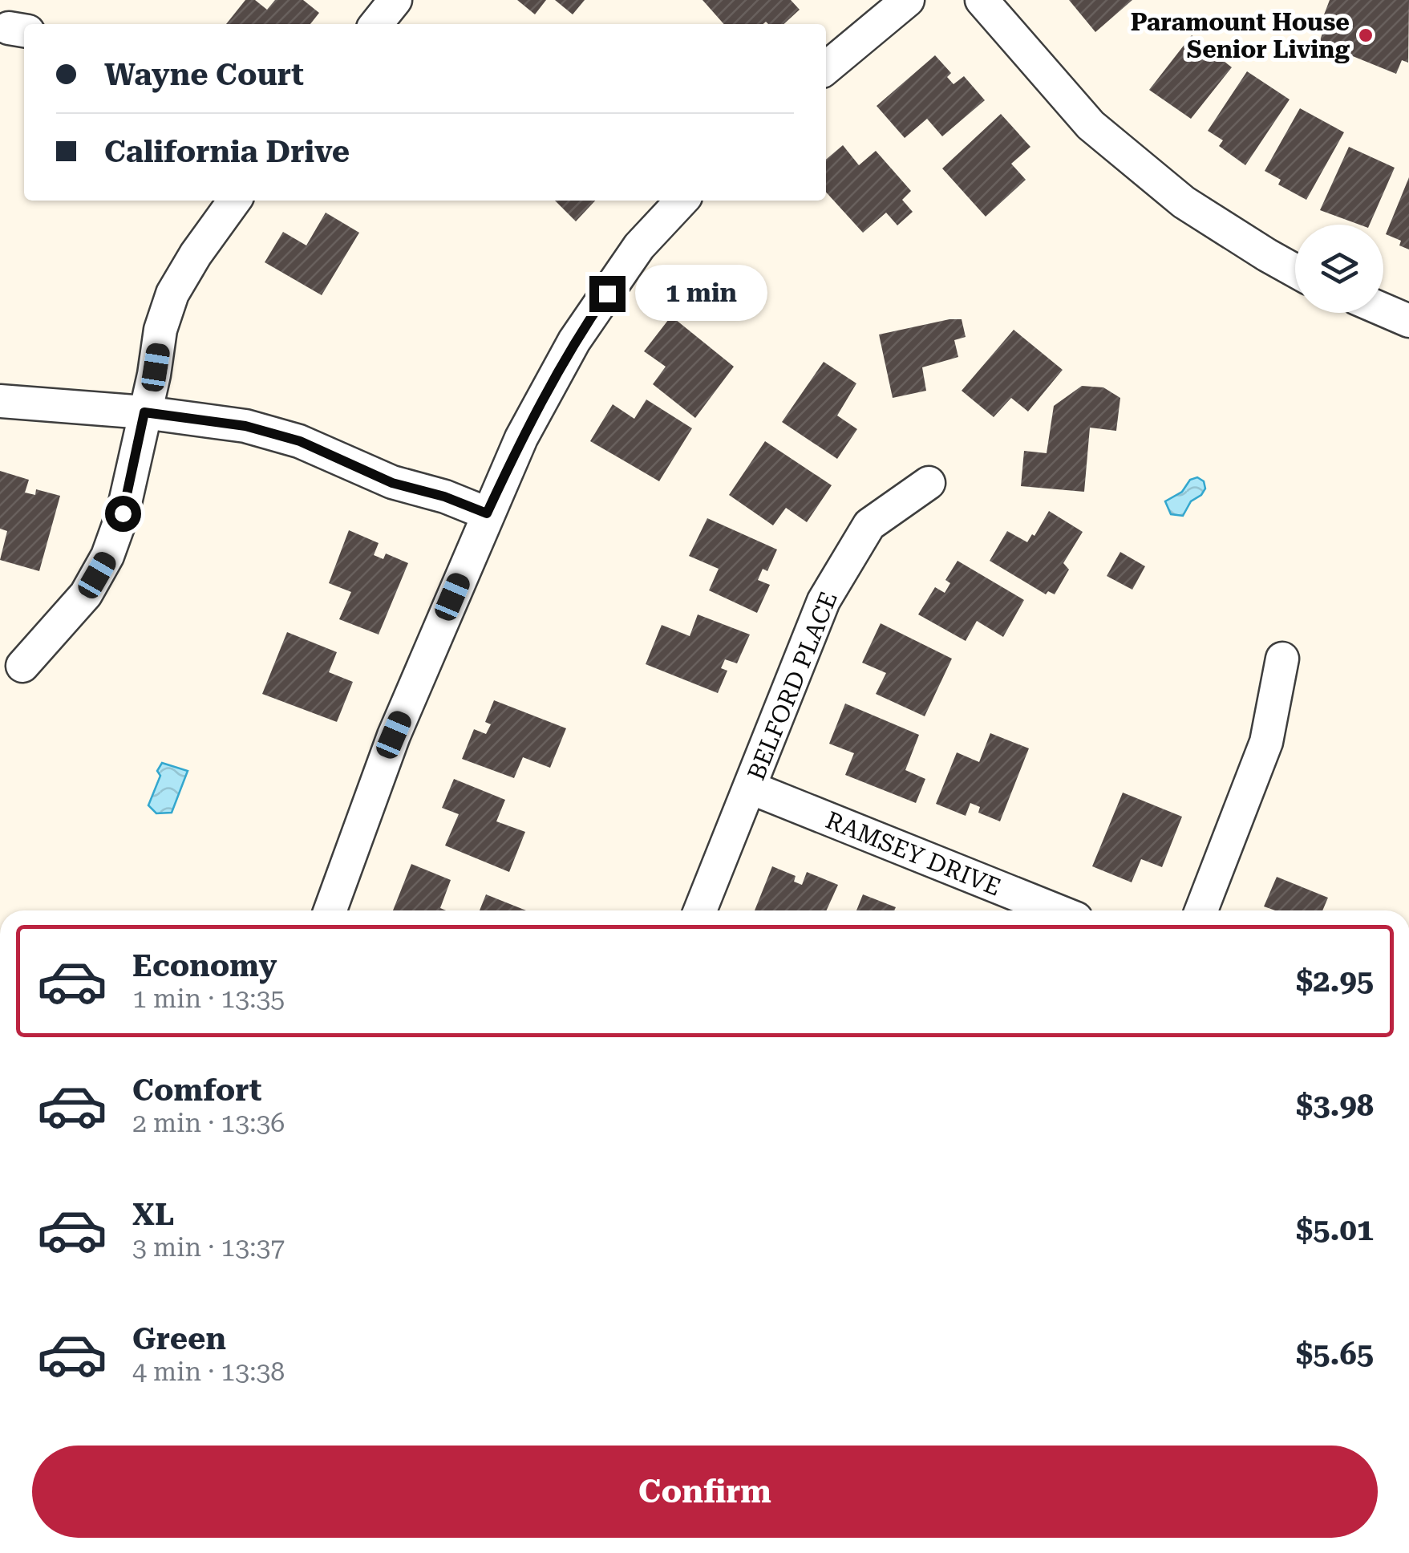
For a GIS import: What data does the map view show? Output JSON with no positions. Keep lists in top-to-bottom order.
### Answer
{
  "streets": {
    "street": ["BELFORD PLACE", "RAMSEY DRIVE"]
  },
  "crossings": [
    ["BELFORD PLACE", "RAMSEY DRIVE"]
  ],
  "places": ["Paramount House Senior Living"],
  "page": {
    "banner": ["Wayne Court", "California Drive"],
    "bubble": "1 min",
    "list": [
      {
        "name": "Economy",
        "note": "1 min · 13:35",
        "value": "$2.95"
      },
      {
        "name": "Comfort",
        "note": "2 min · 13:36",
        "value": "$3.98"
      },
      {
        "name": "XL",
        "note": "3 min · 13:37",
        "value": "$5.01"
      },
      {
        "name": "Green",
        "note": "4 min · 13:38",
        "value": "$5.65"
      }
    ],
    "buttons": "Confirm"
  }
}
